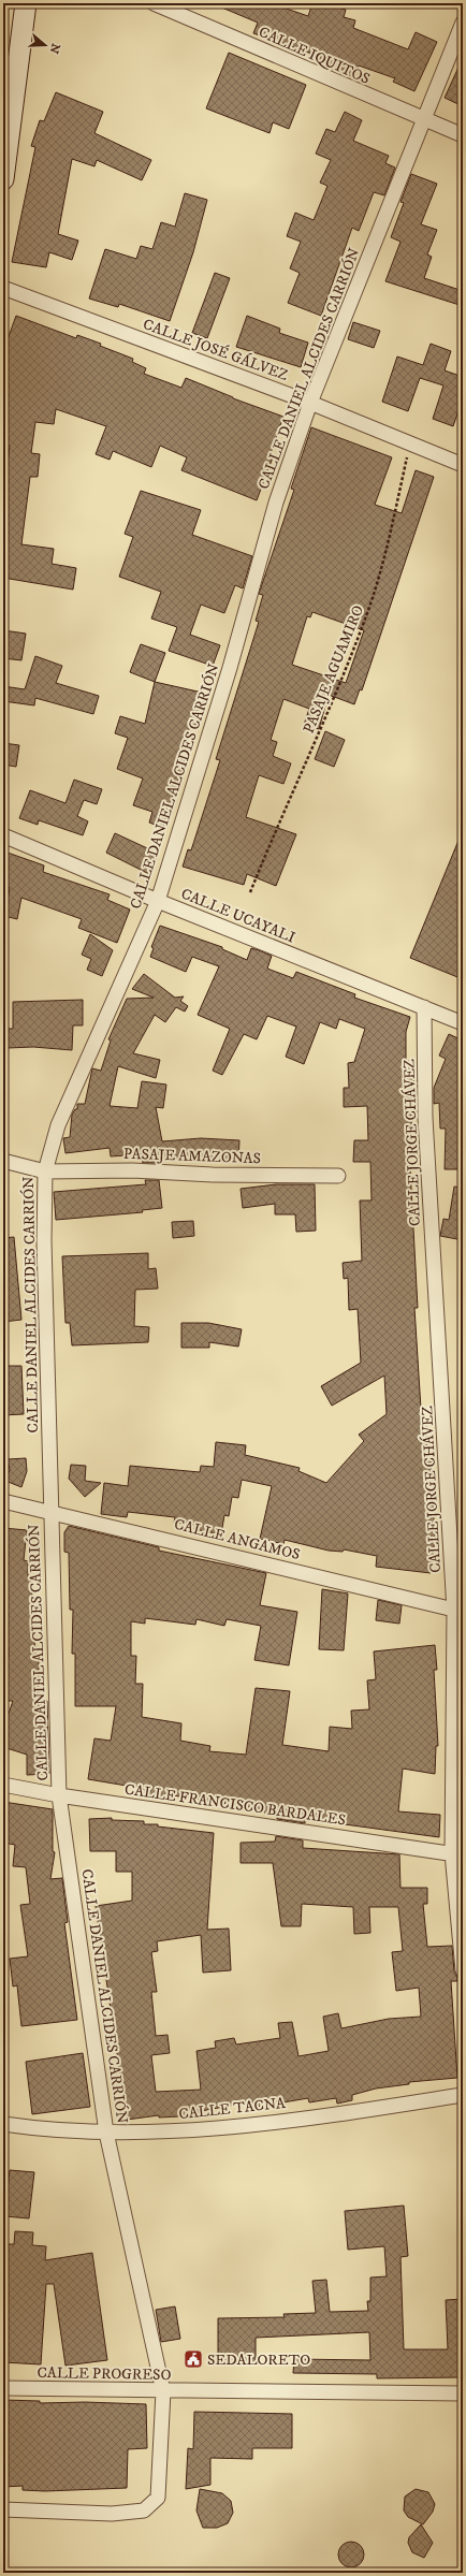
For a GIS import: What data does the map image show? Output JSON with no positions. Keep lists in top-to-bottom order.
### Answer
{
  "streets": {
    "street": [
      "CALLE IQUITOS",
      "CALLE JOSÉ GÁLVEZ",
      "CALLE DANIEL ALCIDES CARRIÓN",
      "CALLE UCAYALI",
      "CALLE JORGE CHÁVEZ",
      "PASAJE AMAZONAS",
      "CALLE ANGAMOS",
      "CALLE FRANCISCO BARDALES",
      "CALLE TACNA",
      "CALLE PROGRESO"
    ],
    "path": ["PASAJE AGUAMIRO"]
  },
  "crossings": [
    ["CALLE IQUITOS", "CALLE DANIEL ALCIDES CARRIÓN"],
    ["CALLE JOSÉ GÁLVEZ", "CALLE DANIEL ALCIDES CARRIÓN"],
    ["CALLE JOSÉ GÁLVEZ", "PASAJE AGUAMIRO"],
    ["CALLE DANIEL ALCIDES CARRIÓN", "CALLE UCAYALI"],
    ["CALLE DANIEL ALCIDES CARRIÓN", "PASAJE AMAZONAS"],
    ["CALLE DANIEL ALCIDES CARRIÓN", "CALLE ANGAMOS"],
    ["CALLE DANIEL ALCIDES CARRIÓN", "CALLE FRANCISCO BARDALES"],
    ["CALLE DANIEL ALCIDES CARRIÓN", "CALLE TACNA"],
    ["CALLE DANIEL ALCIDES CARRIÓN", "CALLE PROGRESO"],
    ["CALLE UCAYALI", "CALLE JORGE CHÁVEZ"],
    ["CALLE JORGE CHÁVEZ", "CALLE ANGAMOS"],
    ["CALLE JORGE CHÁVEZ", "CALLE FRANCISCO BARDALES"]
  ],
  "places": {
    "public building": ["SEDALORETO"]
  },
  "north": "right"
}
